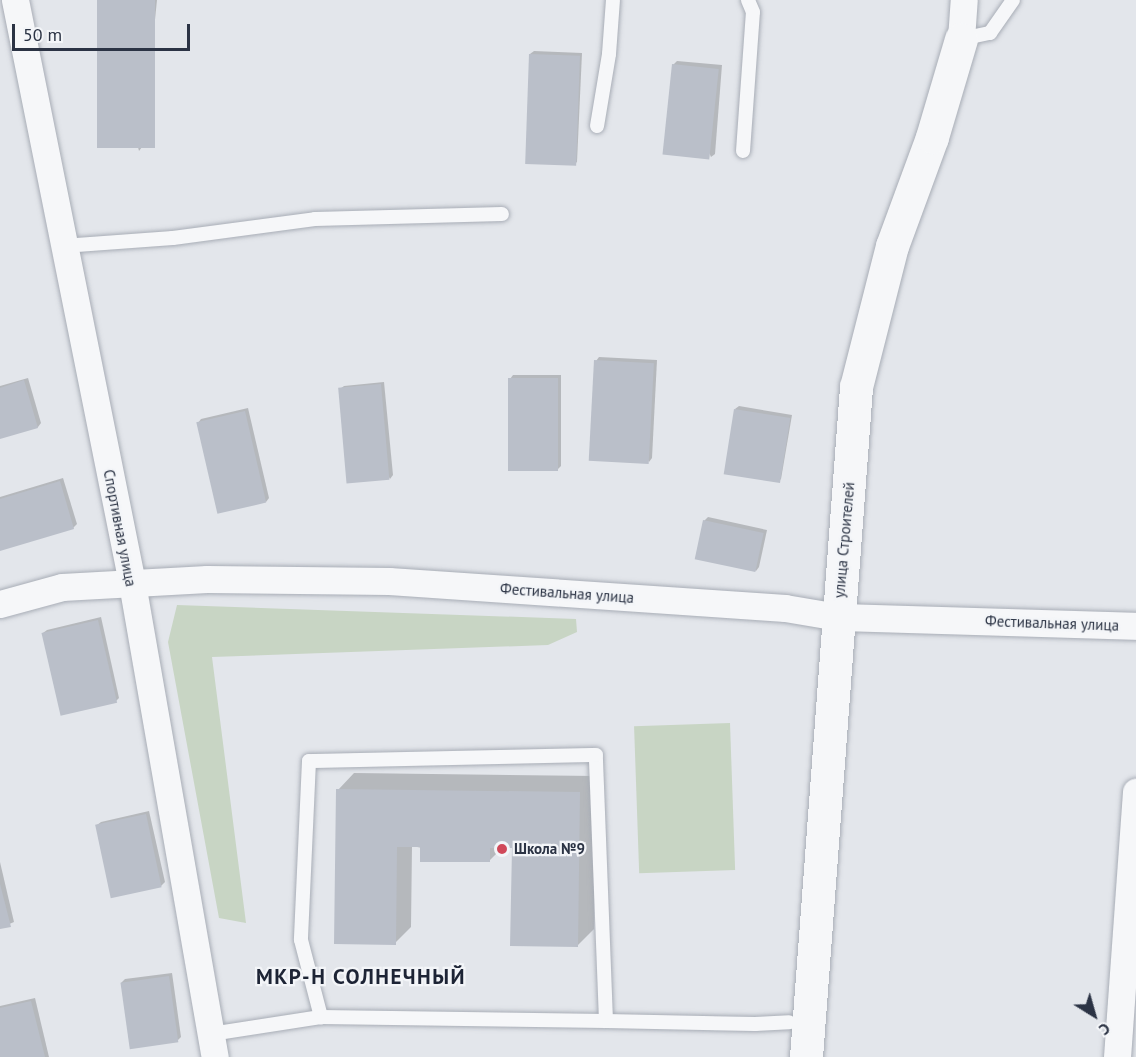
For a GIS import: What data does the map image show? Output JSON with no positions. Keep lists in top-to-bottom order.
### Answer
{
  "streets": {
    "street": ["Спортивная улица", "улица Строителей", "Фестивальная улица"]
  },
  "crossings": [
    ["Спортивная улица", "Фестивальная улица"],
    ["улица Строителей", "Фестивальная улица"]
  ],
  "districts": ["МКР-Н СОЛНЕЧНЫЙ"],
  "places": ["Школа №9"],
  "scale_bar": "50 m",
  "north": "bottom right"
}
